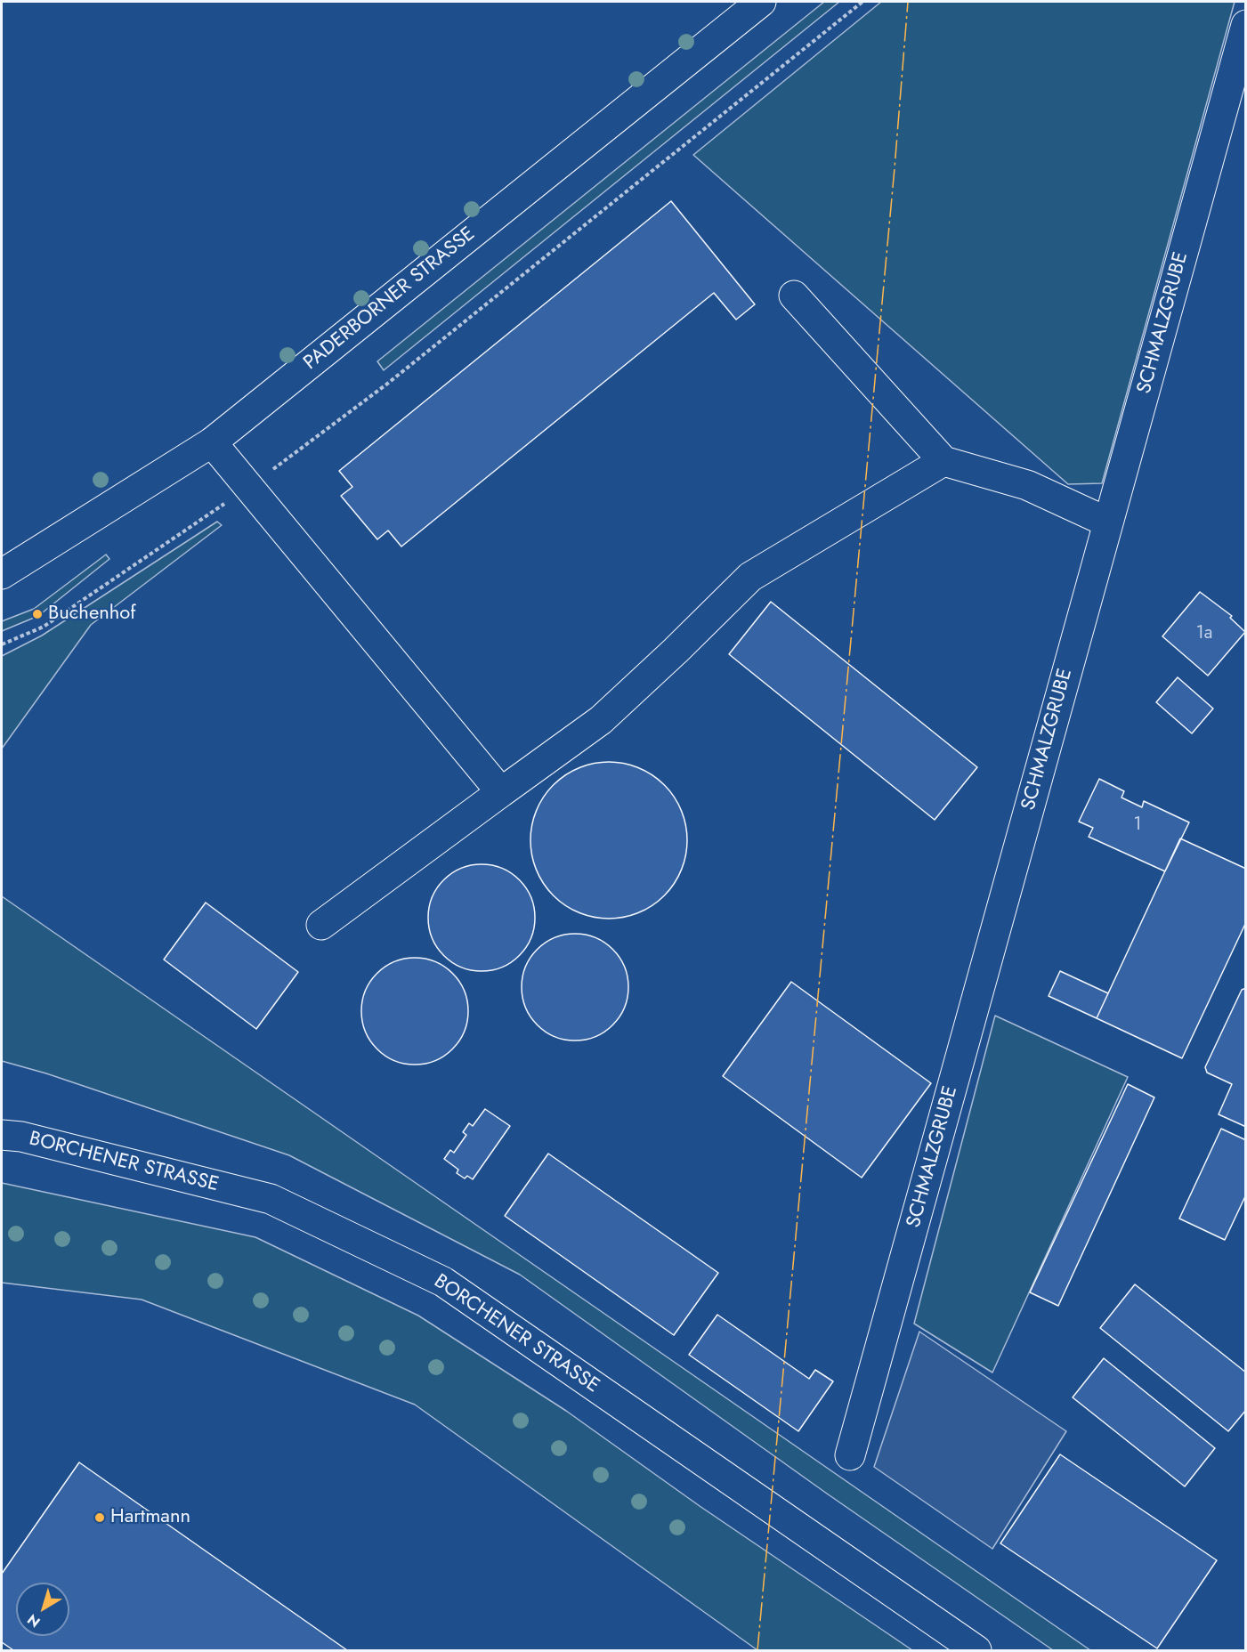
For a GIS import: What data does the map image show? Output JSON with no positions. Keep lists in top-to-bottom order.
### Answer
{
  "streets": {
    "main road": ["PADERBORNER STRASSE", "SCHMALZGRUBE", "BORCHENER STRASSE"]
  },
  "places": ["Buchenhof", "Hartmann"],
  "house_numbers": ["1a", "1"],
  "north": "bottom left"
}
